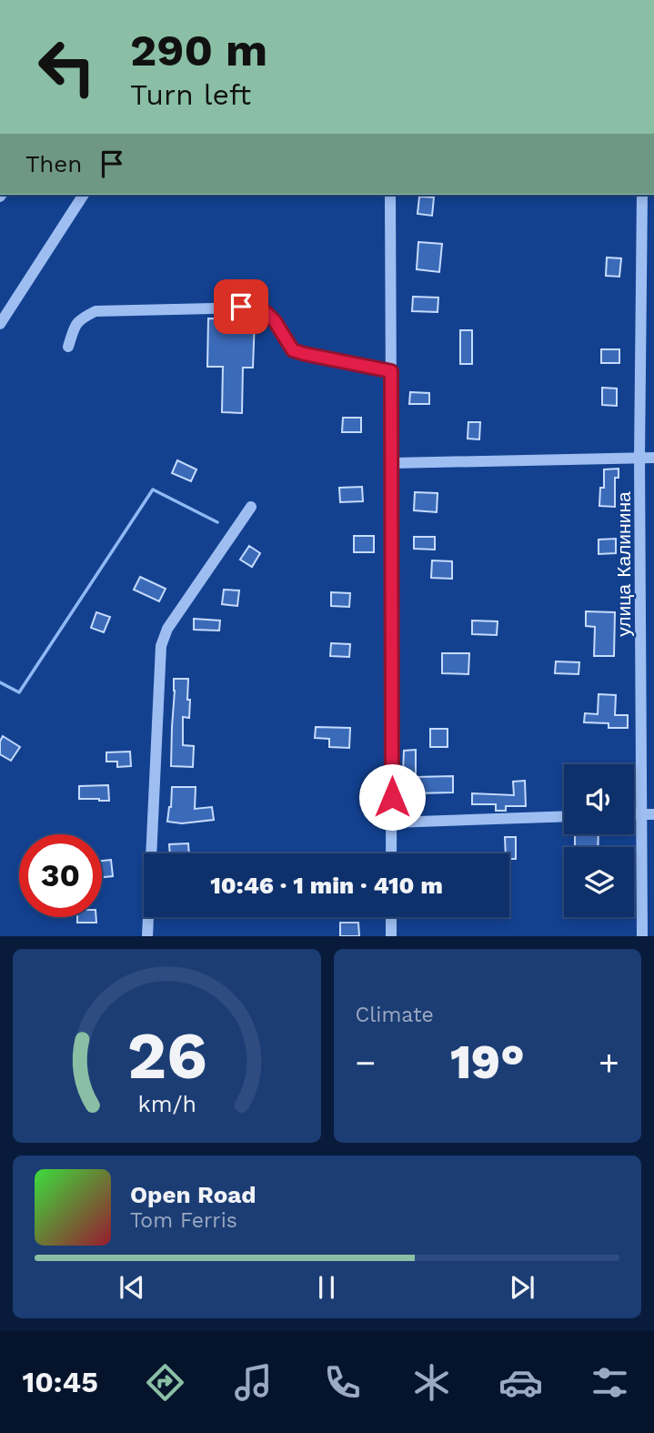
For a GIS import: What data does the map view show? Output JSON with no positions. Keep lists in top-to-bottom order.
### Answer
{
  "streets": {
    "street": ["улица Калинина"]
  },
  "page": {
    "turn": ["290 m", "Turn left"],
    "then": "Then",
    "limit": "30",
    "trip": "10:46 · 1 min · 410 m",
    "tile": "Climate",
    "heat": ["−", "19°", "+"],
    "song": ["Open Road", "Tom Ferris"],
    "tabs": "10:45",
    "gauge": ["26", "km/h"]
  }
}
